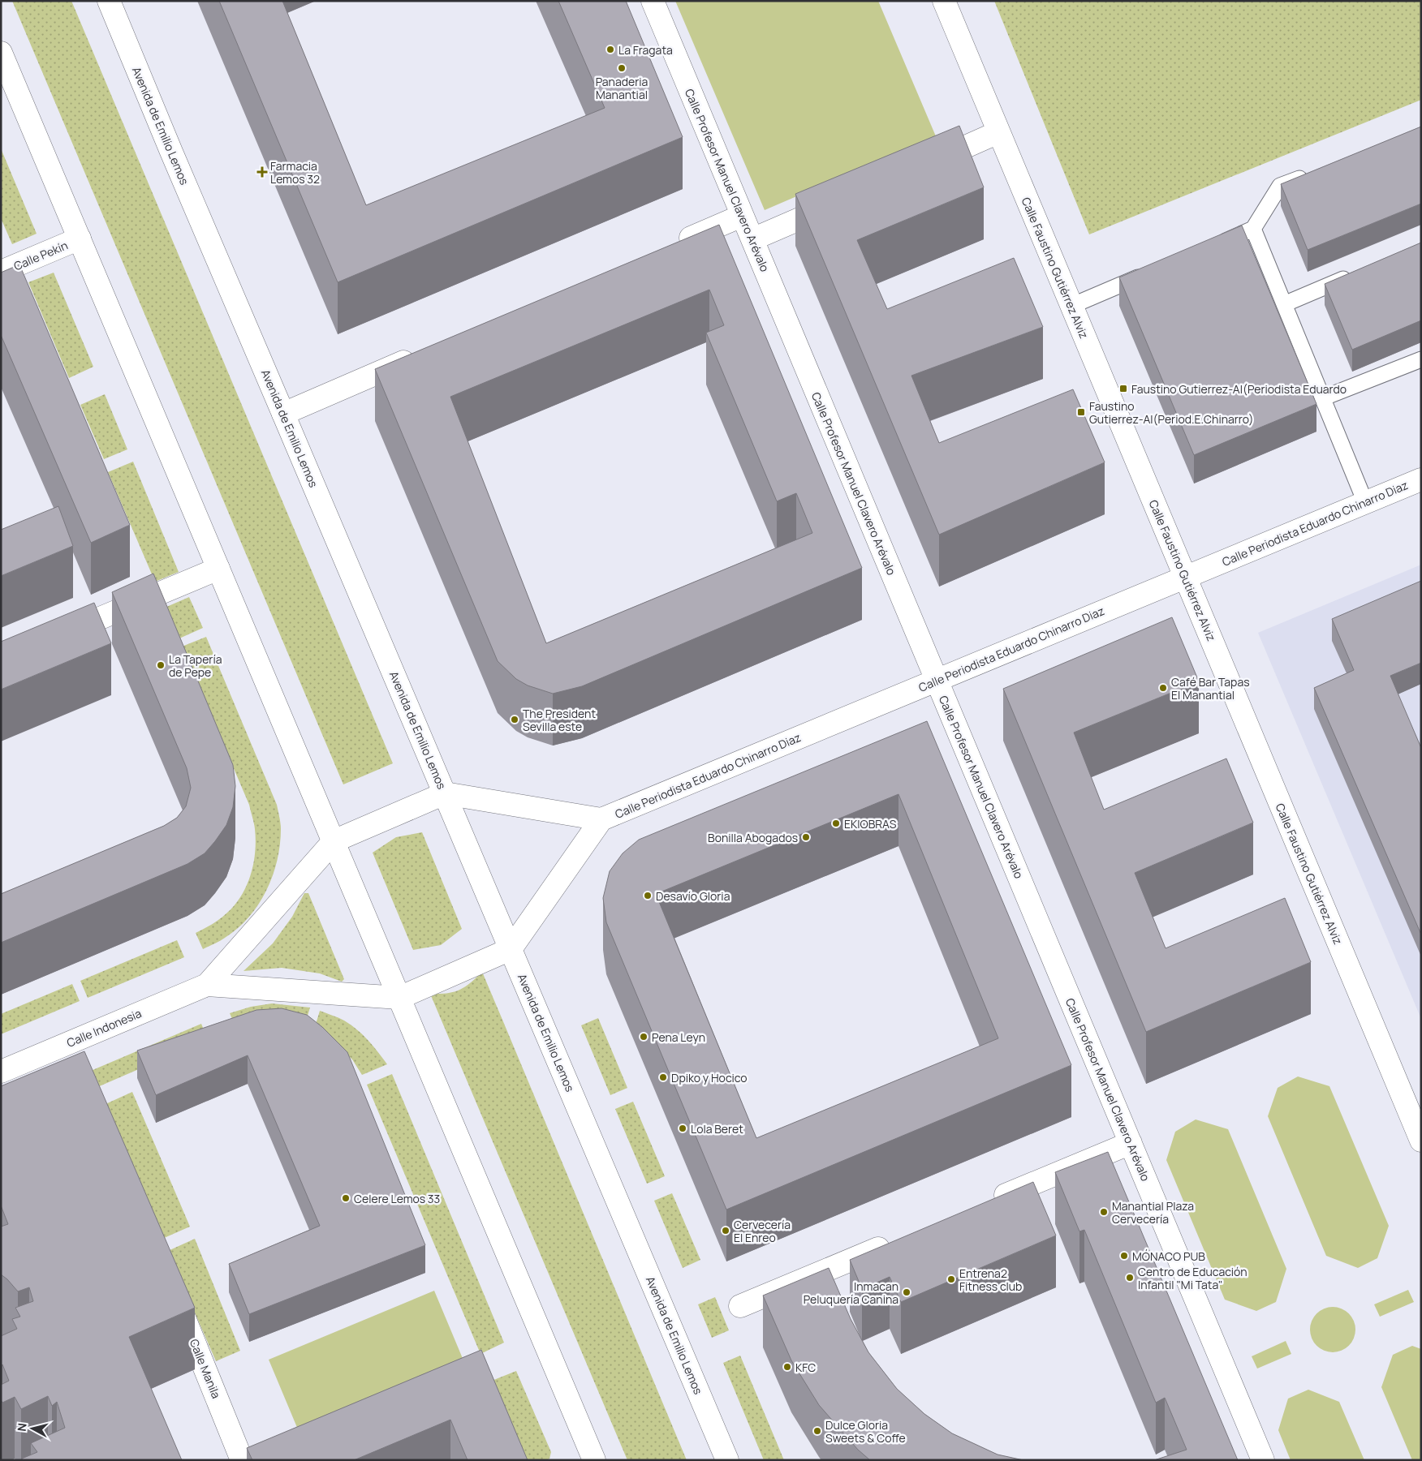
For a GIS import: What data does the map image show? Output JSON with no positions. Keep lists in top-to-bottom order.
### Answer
{
  "streets": {
    "street": [
      "Avenida de Emilio Lemos",
      "Calle Profesor Manuel Clavero Arévalo",
      "Calle Pekín",
      "Calle Faustino Gutiérrez Alviz",
      "Calle Periodista Eduardo Chinarro Diaz",
      "Calle Indonesia",
      "Calle Manila"
    ]
  },
  "crossings": [
    ["Calle Profesor Manuel Clavero Arévalo", "Calle Periodista Eduardo Chinarro Diaz"],
    ["Calle Faustino Gutiérrez Alviz", "Calle Periodista Eduardo Chinarro Diaz"]
  ],
  "places": {
    "other": [
      "La Fragata",
      "Panaderia Manantial",
      "La Tapería de Pepe",
      "Café Bar Tapas El Manantial",
      "The President Sevilla este",
      "EKIOBRAS",
      "Bonilla Abogados",
      "Desavío Gloria",
      "Pena Leyn",
      "Dpiko y Hocico",
      "Lola Beret",
      "Celere Lemos 33",
      "Manantial Plaza Cervecería",
      "Cervecería El Enreo",
      "MÓNACO PUB",
      "Centro de Educación Infantil \"Mi Tata\"",
      "Entrena2 Fitness club",
      "Inmacan Peluquería Canina",
      "KFC",
      "Dulce Gloria Sweets & Coffe"
    ],
    "health": ["Farmacia Lemos 32"],
    "transit": ["Faustino Gutierrez-Al(Periodista Eduardo", "Faustino Gutierrez-Al(Period.E.Chinarro)"]
  },
  "north": "left"
}
